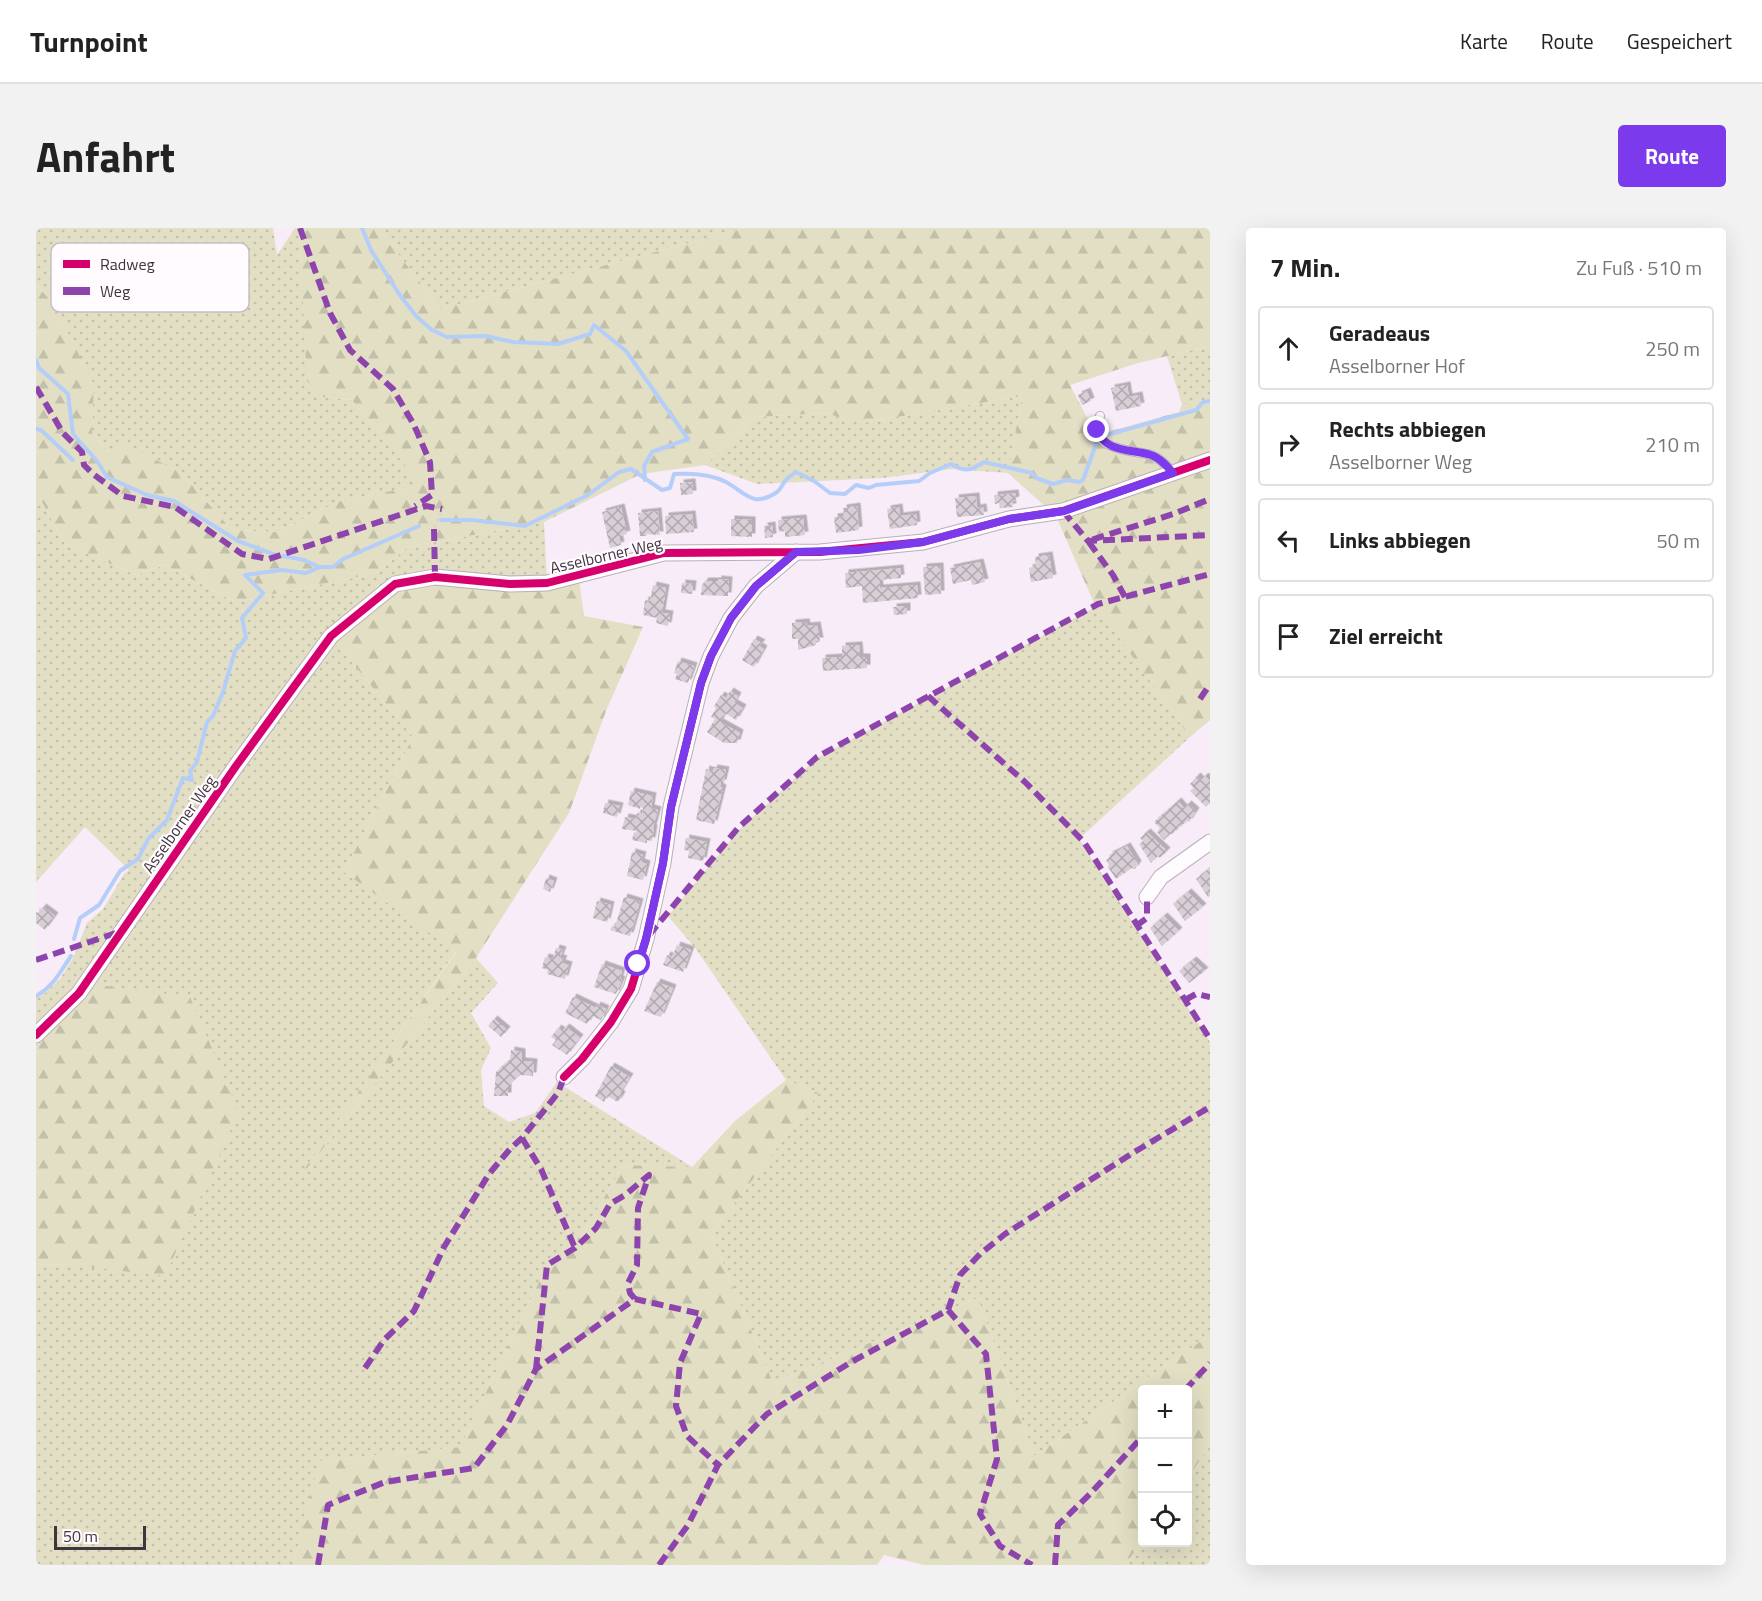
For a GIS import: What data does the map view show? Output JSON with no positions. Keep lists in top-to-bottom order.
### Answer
{
  "streets": {
    "street": ["Asselborner Weg"]
  },
  "legend": ["Radweg", "Weg"],
  "scale_bar": "50 m",
  "page": {
    "header": "Turnpoint",
    "nav": ["Karte", "Route", "Gespeichert"],
    "title": "Anfahrt",
    "buttons": "Route",
    "heading": ["7 Min.", "Zu Fuß · 510 m"],
    "list": [
      ["Geradeaus", "Asselborner Hof", "250 m"],
      ["Rechts abbiegen", "Asselborner Weg", "210 m"],
      ["Links abbiegen", "50 m"],
      "Ziel erreicht"
    ],
    "map_buttons": ["+", "−"],
    "scale": "50 m"
  }
}
